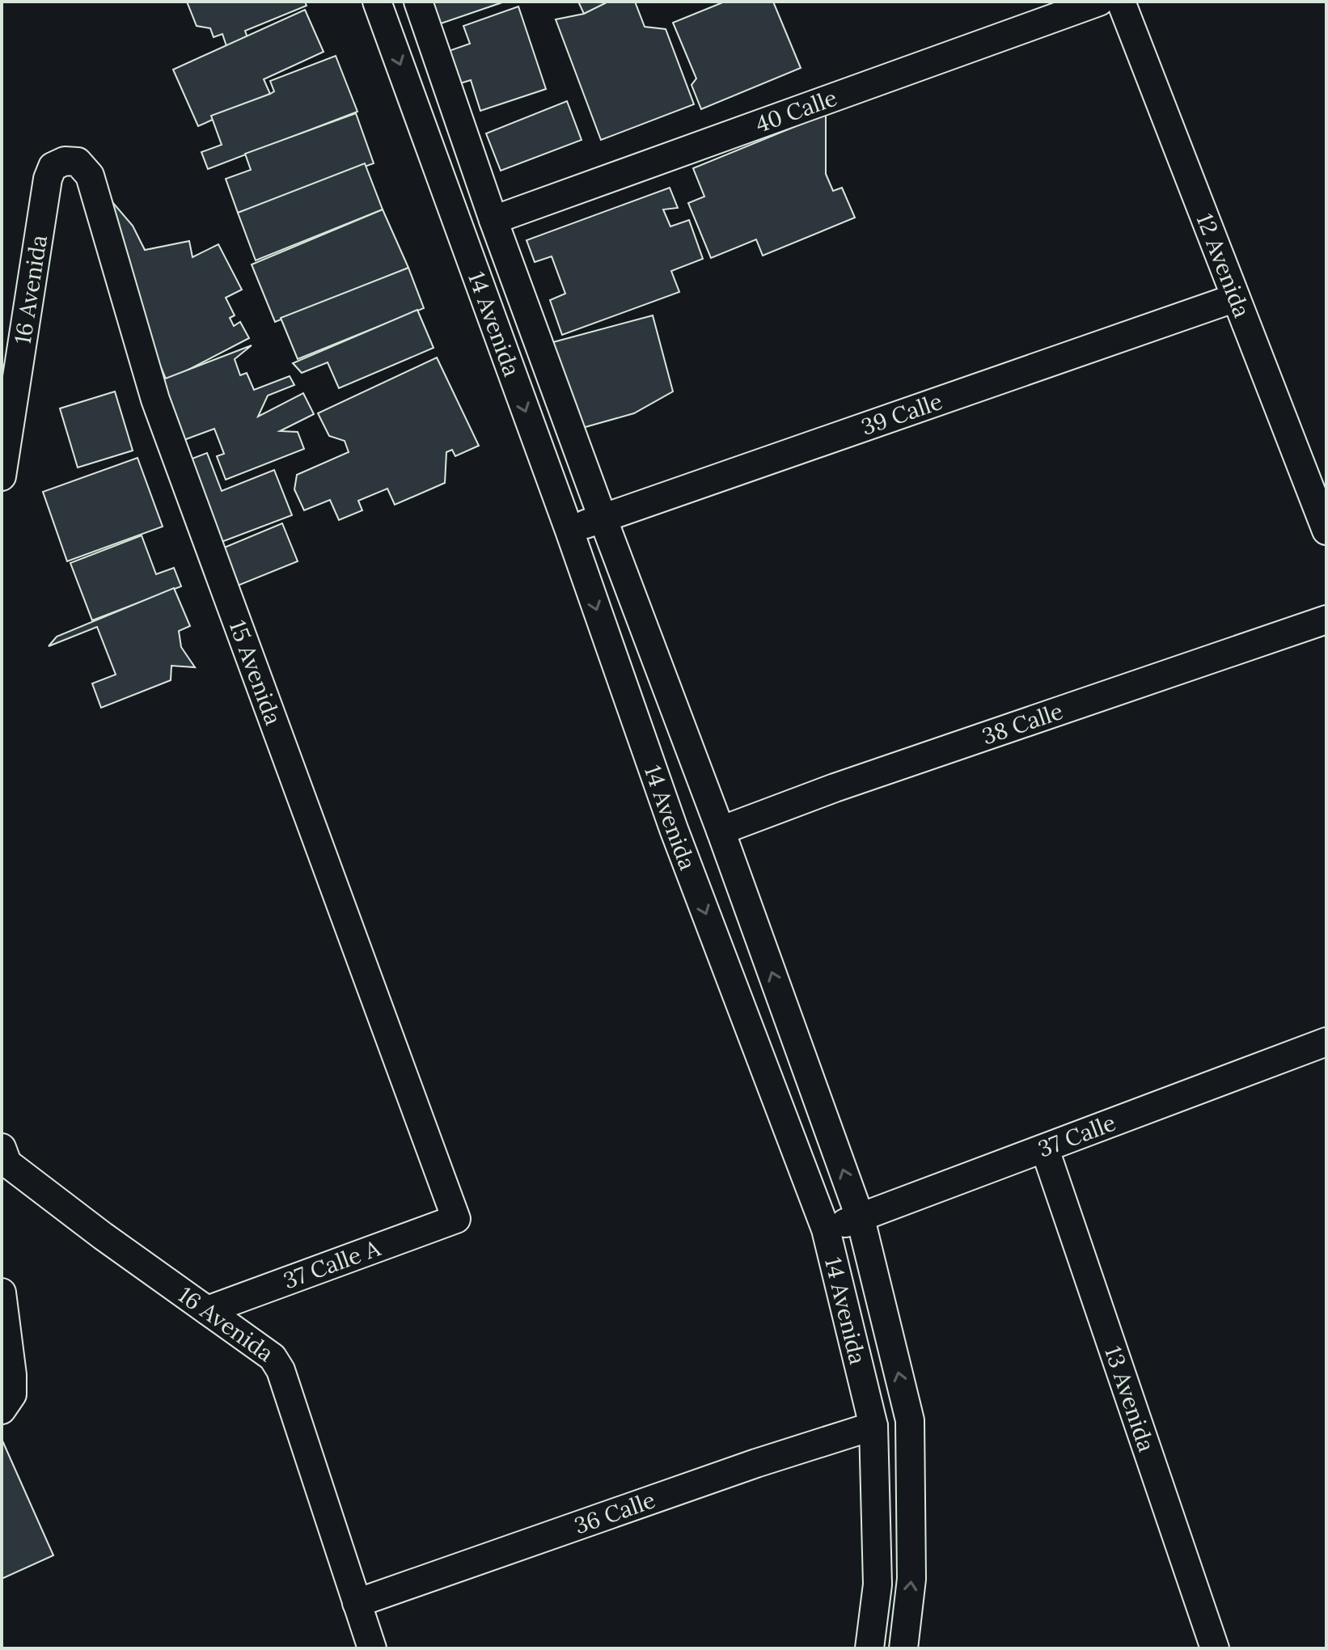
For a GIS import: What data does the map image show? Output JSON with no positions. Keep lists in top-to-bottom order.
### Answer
{
  "streets": {
    "street": [
      "40 Calle",
      "12 Avenida",
      "16 Avenida",
      "14 Avenida",
      "39 Calle",
      "15 Avenida",
      "38 Calle",
      "37 Calle",
      "37 Calle A",
      "13 Avenida",
      "36 Calle"
    ]
  },
  "crossings": [
    ["40 Calle", "14 Avenida"],
    ["12 Avenida", "39 Calle"],
    ["16 Avenida", "15 Avenida"],
    ["16 Avenida", "37 Calle A"],
    ["16 Avenida", "36 Calle"],
    ["14 Avenida", "39 Calle"],
    ["14 Avenida", "38 Calle"],
    ["14 Avenida", "37 Calle"],
    ["14 Avenida", "36 Calle"],
    ["15 Avenida", "37 Calle A"],
    ["37 Calle", "13 Avenida"]
  ]
}
